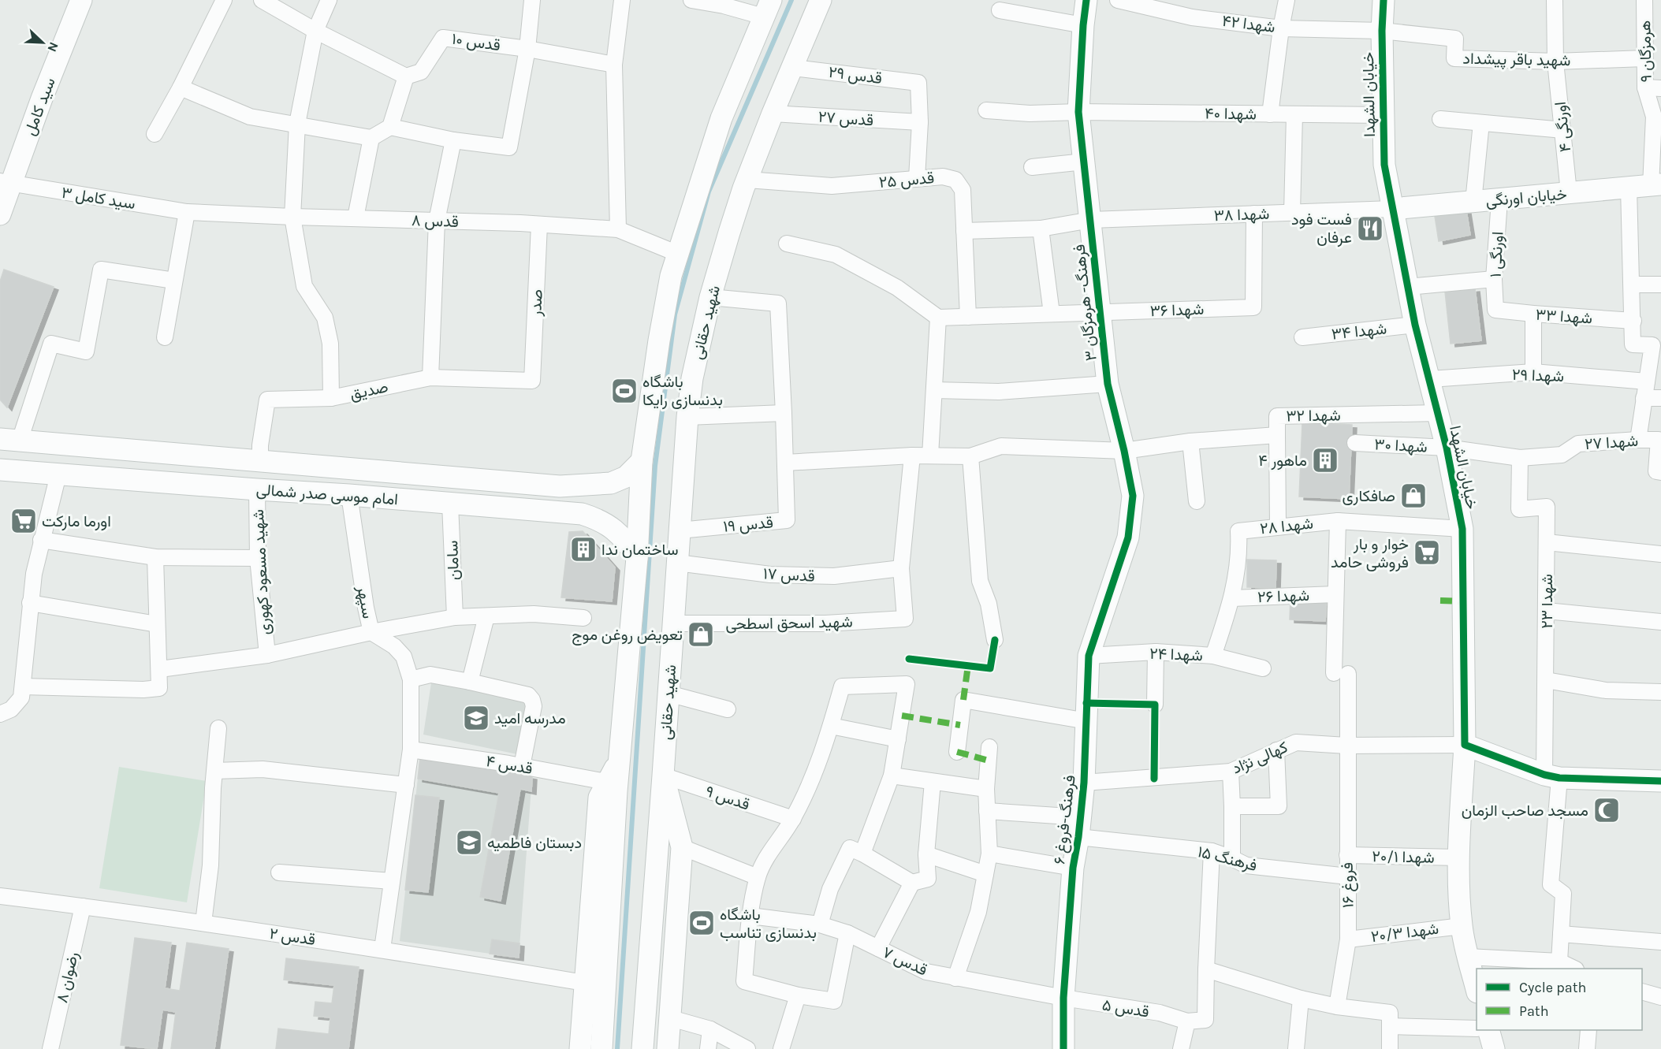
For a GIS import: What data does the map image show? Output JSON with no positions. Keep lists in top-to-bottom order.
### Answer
{
  "streets": {
    "main road": [
      "خیابان الشهدا",
      "سید کامل",
      "خیابان اورنگی",
      "فرهنگ- هرمزگان ۳",
      "شهید حقانی",
      "امام موسی صدر شمالی",
      "فرهنگ-فروغ ۶"
    ],
    "street": [
      "شهدا ۴۲",
      "قدس ۱۰",
      "هرمزگان ۹",
      "شهید باقر پیشداد",
      "قدس ۲۹",
      "شهدا ۴۰",
      "قدس ۲۷",
      "اورنگی ۴",
      "قدس ۲۵",
      "سید کامل ۳",
      "شهدا ۳۸",
      "قدس ۸",
      "اورنگی ۱",
      "صدر",
      "شهدا ۳۶",
      "شهدا ۳۳",
      "شهدا ۳۴",
      "شهدا ۲۹",
      "صدیق",
      "شهدا ۳۲",
      "شهدا ۲۷",
      "شهدا ۳۰",
      "قدس ۱۹",
      "شهدا ۲۸",
      "سامان",
      "شهید مسعود کهوری",
      "قدس ۱۷",
      "شهدا ۲۶",
      "شهدا ۲۳",
      "سپهر",
      "شهید اسحق اسطحی",
      "شهدا ۲۴",
      "کهالی نژاد",
      "قدس ۴",
      "قدس ۹",
      "شهدا ۲۰/۱",
      "فرهنگ ۱۵",
      "فروغ ۱۶",
      "شهدا ۲۰/۳",
      "قدس ۲",
      "قدس ۷",
      "رضوان ۸",
      "قدس ۵"
    ]
  },
  "crossings": [
    ["شهدا ۴۲", "شهید باقر پیشداد"],
    ["شهدا ۴۲", "خیابان الشهدا"],
    ["هرمزگان ۹", "شهید باقر پیشداد"],
    ["هرمزگان ۹", "خیابان اورنگی"],
    ["شهید باقر پیشداد", "خیابان الشهدا"],
    ["شهید باقر پیشداد", "اورنگی ۴"],
    ["قدس ۲۹", "قدس ۲۷"],
    ["قدس ۲۹", "شهید حقانی"],
    ["خیابان الشهدا", "شهدا ۴۰"],
    ["خیابان الشهدا", "خیابان اورنگی"],
    ["خیابان الشهدا", "شهدا ۳۸"],
    ["خیابان الشهدا", "شهدا ۳۴"],
    ["خیابان الشهدا", "شهدا ۲۹"],
    ["خیابان الشهدا", "شهدا ۳۲"],
    ["خیابان الشهدا", "شهدا ۲۷"],
    ["خیابان الشهدا", "شهدا ۳۰"],
    ["خیابان الشهدا", "شهدا ۲۸"],
    ["خیابان الشهدا", "کهالی نژاد"],
    ["خیابان الشهدا", "شهدا ۲۰/۱"],
    ["خیابان الشهدا", "شهدا ۲۰/۳"],
    ["سید کامل", "سید کامل ۳"],
    ["شهدا ۴۰", "فرهنگ- هرمزگان ۳"],
    ["قدس ۲۷", "شهید حقانی"],
    ["اورنگی ۴", "خیابان اورنگی"],
    ["قدس ۲۵", "شهدا ۳۸"],
    ["قدس ۲۵", "شهدا ۳۶"],
    ["قدس ۲۵", "شهید حقانی"],
    ["خیابان اورنگی", "شهدا ۳۸"],
    ["خیابان اورنگی", "اورنگی ۱"],
    ["سید کامل ۳", "قدس ۸"],
    ["شهدا ۳۸", "فرهنگ- هرمزگان ۳"],
    ["شهدا ۳۸", "شهدا ۳۶"],
    ["قدس ۸", "صدر"],
    ["اورنگی ۱", "شهدا ۳۳"],
    ["صدر", "صدیق"],
    ["فرهنگ- هرمزگان ۳", "شهدا ۳۶"],
    ["فرهنگ- هرمزگان ۳", "شهدا ۳۲"],
    ["فرهنگ- هرمزگان ۳", "فرهنگ-فروغ ۶"],
    ["شهید حقانی", "قدس ۱۹"],
    ["شهید حقانی", "قدس ۱۷"],
    ["شهید حقانی", "شهید اسحق اسطحی"],
    ["شهید حقانی", "قدس ۹"],
    ["صدیق", "امام موسی صدر شمالی"],
    ["شهدا ۳۲", "قدس ۱۹"],
    ["شهدا ۲۷", "شهدا ۳۰"],
    ["شهدا ۲۷", "شهدا ۲۳"],
    ["امام موسی صدر شمالی", "سامان"],
    ["امام موسی صدر شمالی", "شهید مسعود کهوری"],
    ["امام موسی صدر شمالی", "سپهر"],
    ["شهدا ۲۸", "شهدا ۲۶"],
    ["شهدا ۲۸", "شهدا ۲۴"],
    ["شهدا ۲۸", "فروغ ۱۶"],
    ["شهید مسعود کهوری", "سپهر"],
    ["قدس ۱۷", "شهید اسحق اسطحی"],
    ["شهدا ۲۶", "فروغ ۱۶"],
    ["شهدا ۲۴", "فرهنگ-فروغ ۶"],
    ["کهالی نژاد", "فرهنگ-فروغ ۶"],
    ["کهالی نژاد", "فروغ ۱۶"],
    ["فرهنگ-فروغ ۶", "فرهنگ ۱۵"],
    ["فرهنگ-فروغ ۶", "قدس ۷"],
    ["فرهنگ-فروغ ۶", "قدس ۵"],
    ["شهدا ۲۰/۱", "فروغ ۱۶"],
    ["فرهنگ ۱۵", "فروغ ۱۶"],
    ["فروغ ۱۶", "شهدا ۲۰/۳"],
    ["قدس ۲", "رضوان ۸"],
    ["قدس ۷", "قدس ۵"]
  ],
  "places": {
    "restaurant": ["فست فود عرفان"],
    "sports": ["باشگاه بدنسازی رایکا", "باشگاه بدنسازی تناسب"],
    "building": ["ماهور ۴", "ساختمان ندا"],
    "shop": ["صافکاری", "تعویض روغن موج"],
    "supermarket": ["اورما مارکت", "خوار و بار فروشی حامد"],
    "school or university": ["مدرسه امید", "دبستان فاطمیه"],
    "mosque": ["مسجد صاحب الزمان"]
  },
  "legend": ["Cycle path", "Path"],
  "north": "bottom right"
}
